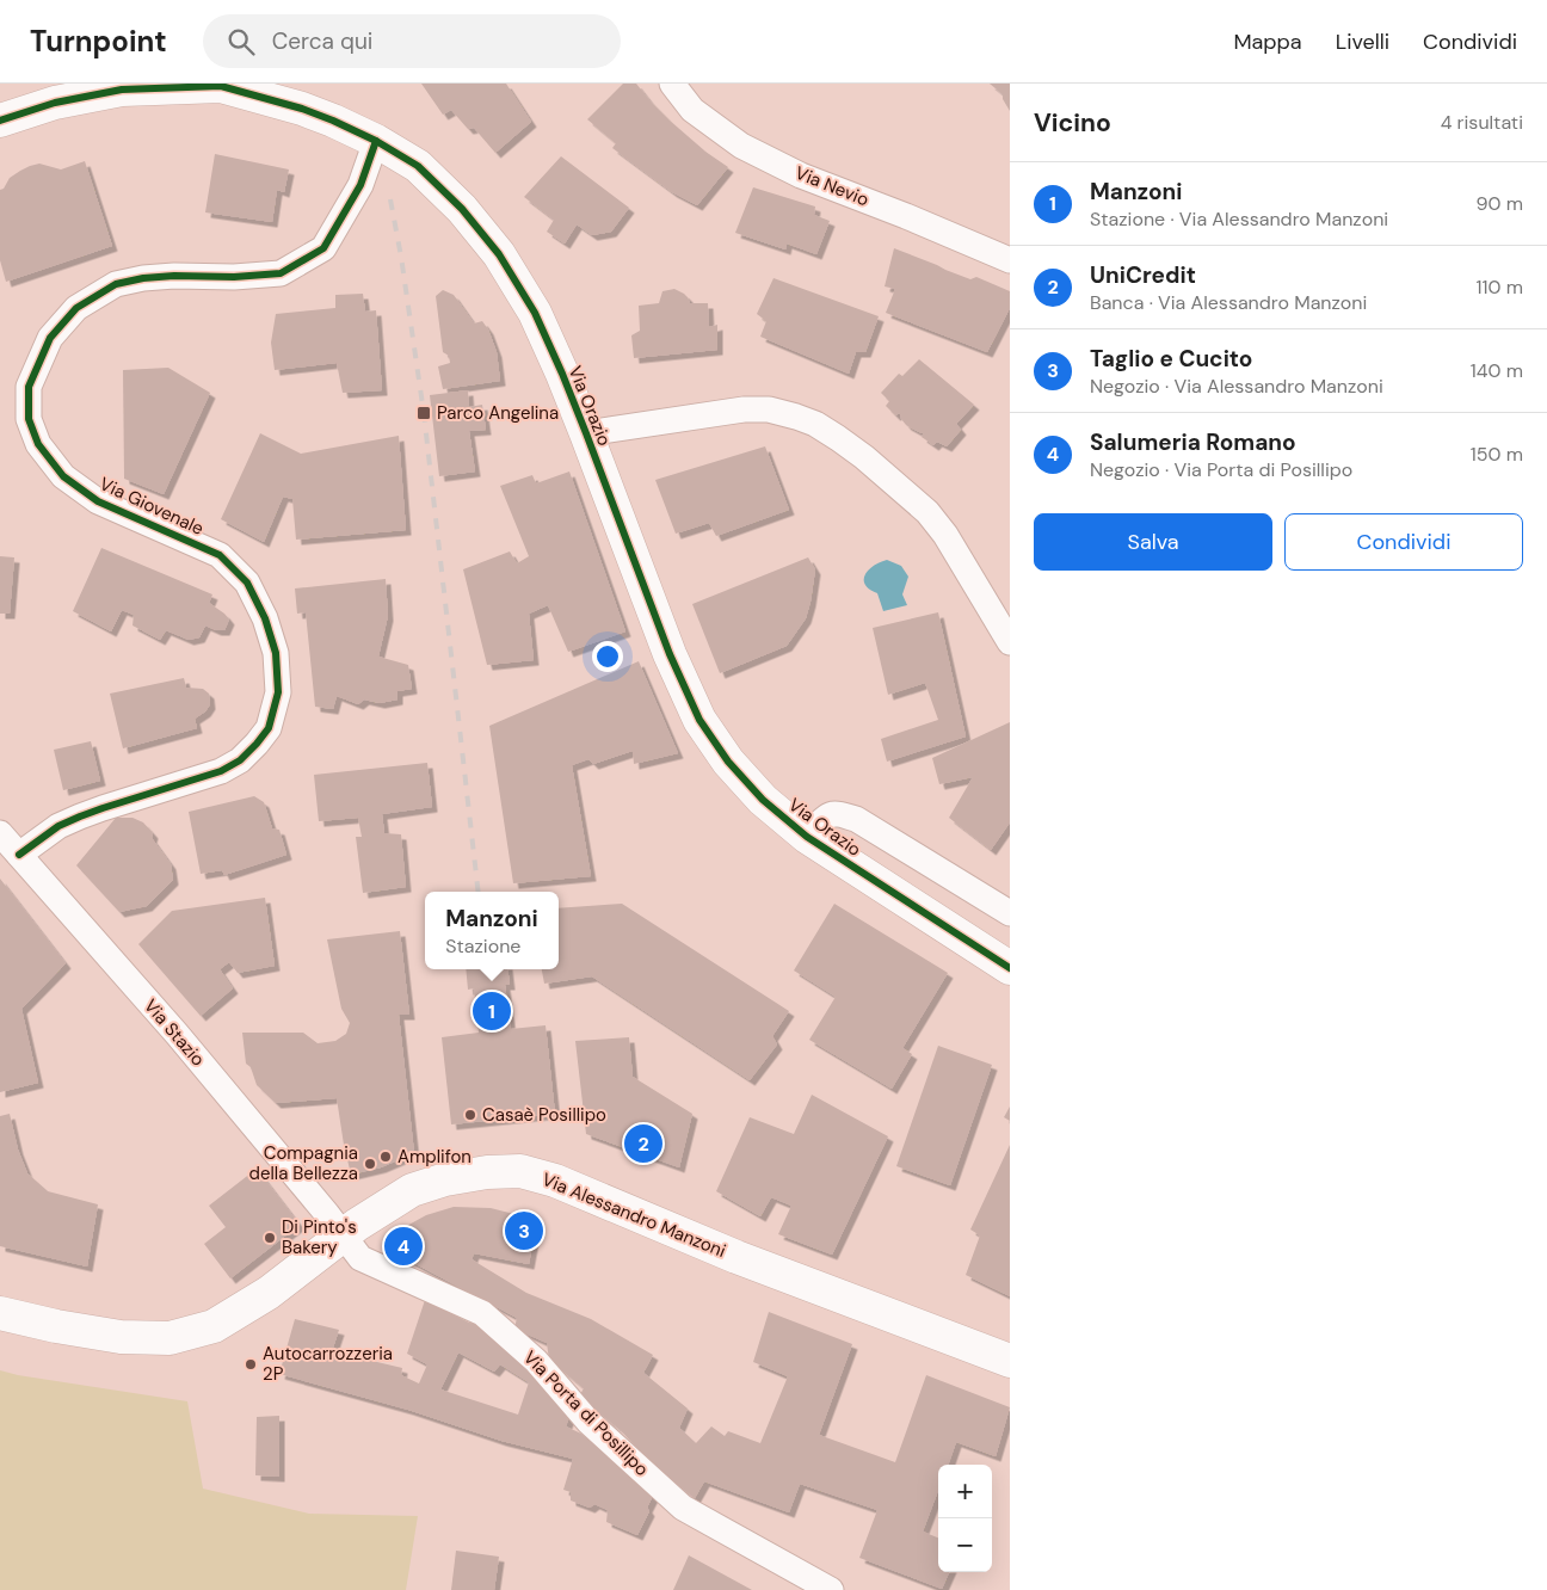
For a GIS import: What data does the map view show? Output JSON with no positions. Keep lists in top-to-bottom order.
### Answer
{
  "streets": {
    "street": [
      "Via Nevio",
      "Via Orazio",
      "Via Giovenale",
      "Via Stazio",
      "Via Alessandro Manzoni",
      "Via Porta di Posillipo"
    ]
  },
  "crossings": [
    ["Via Orazio", "Via Giovenale"],
    ["Via Giovenale", "Via Stazio"],
    ["Via Stazio", "Via Alessandro Manzoni"],
    ["Via Stazio", "Via Porta di Posillipo"],
    ["Via Alessandro Manzoni", "Via Porta di Posillipo"]
  ],
  "places": {
    "transit": ["Parco Angelina"],
    "other": [
      "Casaè Posillipo",
      "Amplifon",
      "Compagnia della Bellezza",
      "Di Pinto's Bakery",
      "Autocarrozzeria 2P"
    ]
  },
  "page": {
    "header": "Turnpoint",
    "search": "Cerca qui",
    "nav": ["Mappa", "Livelli", "Condividi"],
    "heading": ["Vicino", "4 risultati"],
    "list": [
      {
        "mark": "1",
        "name": "Manzoni",
        "note": "Stazione · Via Alessandro Manzoni",
        "value": "90 m"
      },
      {
        "mark": "2",
        "name": "UniCredit",
        "note": "Banca · Via Alessandro Manzoni",
        "value": "110 m"
      },
      {
        "mark": "3",
        "name": "Taglio e Cucito",
        "note": "Negozio · Via Alessandro Manzoni",
        "value": "140 m"
      },
      {
        "mark": "4",
        "name": "Salumeria Romano",
        "note": "Negozio · Via Porta di Posillipo",
        "value": "150 m"
      }
    ],
    "buttons": ["Salva", "Condividi"],
    "popup": ["Manzoni", "Stazione"],
    "pins": [
      "1",
      "2",
      "3",
      "4"
    ],
    "map_buttons": ["+", "−"]
  }
}
